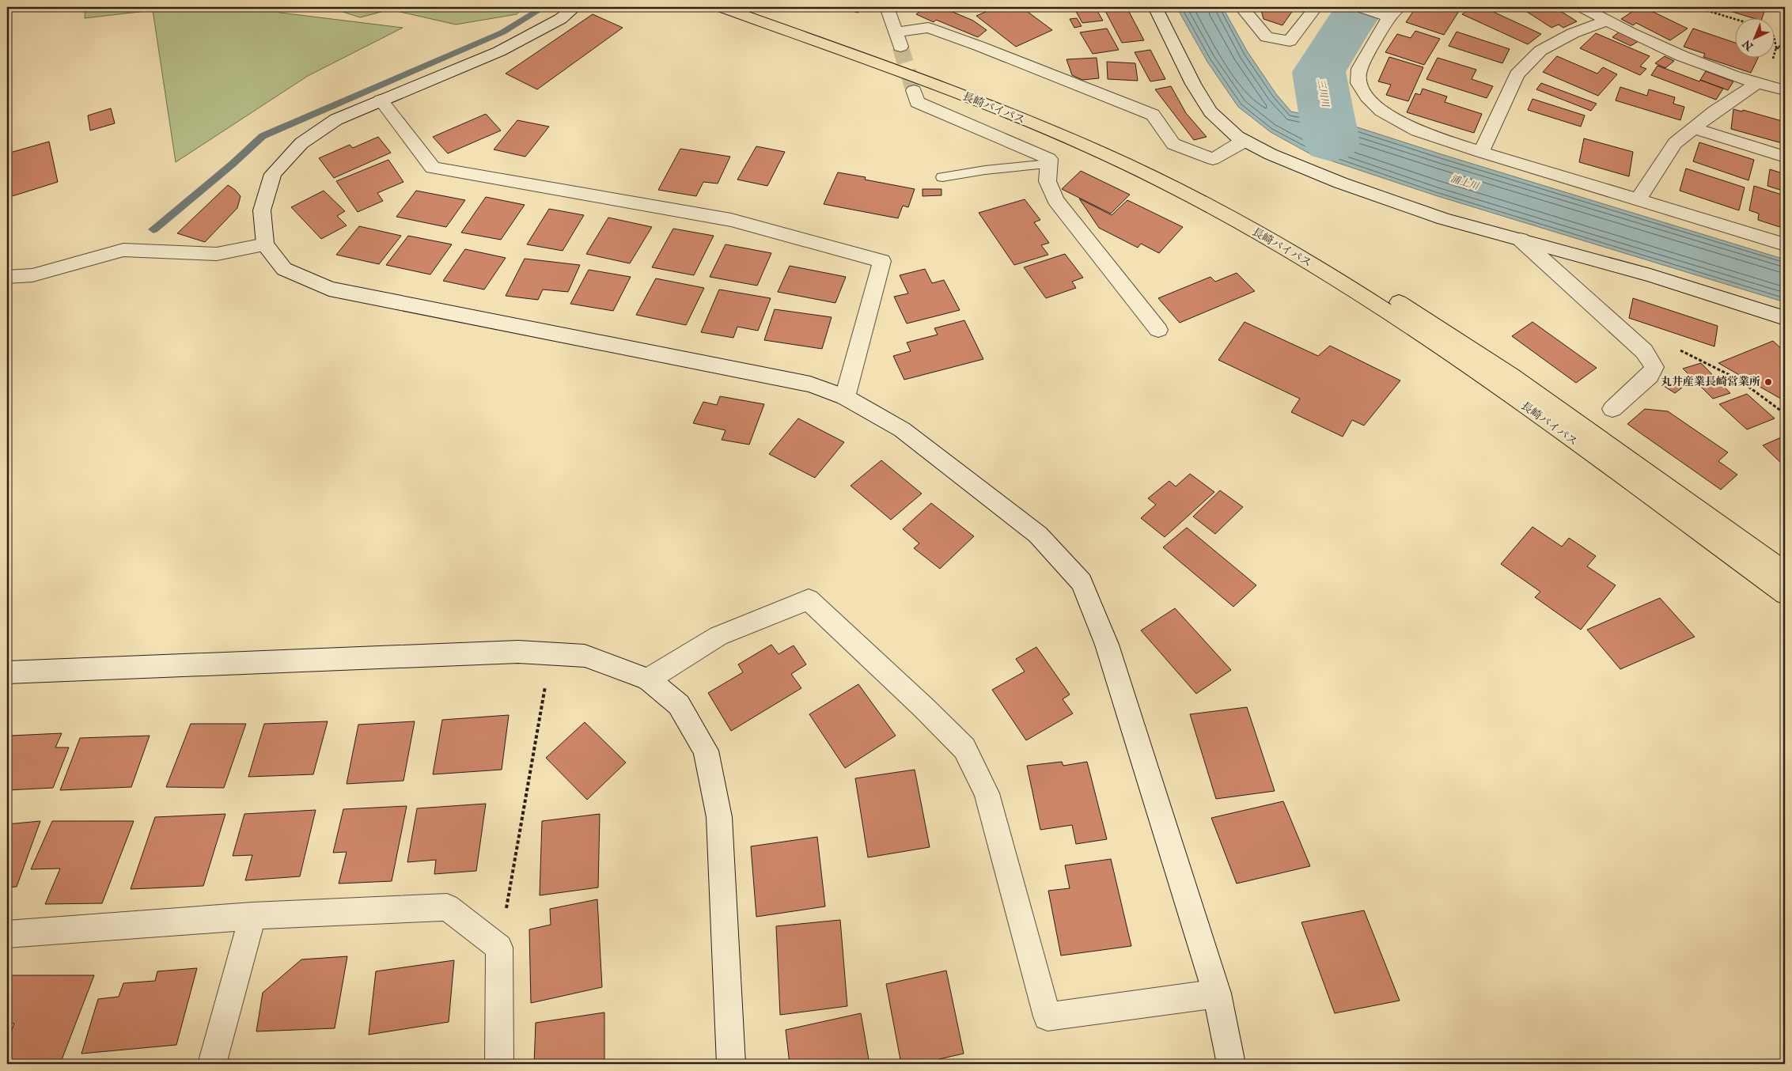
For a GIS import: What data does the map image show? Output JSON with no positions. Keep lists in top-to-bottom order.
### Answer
{
  "streets": {
    "highway": ["長崎バイパス"]
  },
  "water": ["三川川", "浦上川"],
  "places": ["丸井産業長崎営業所"],
  "north": "bottom left"
}
